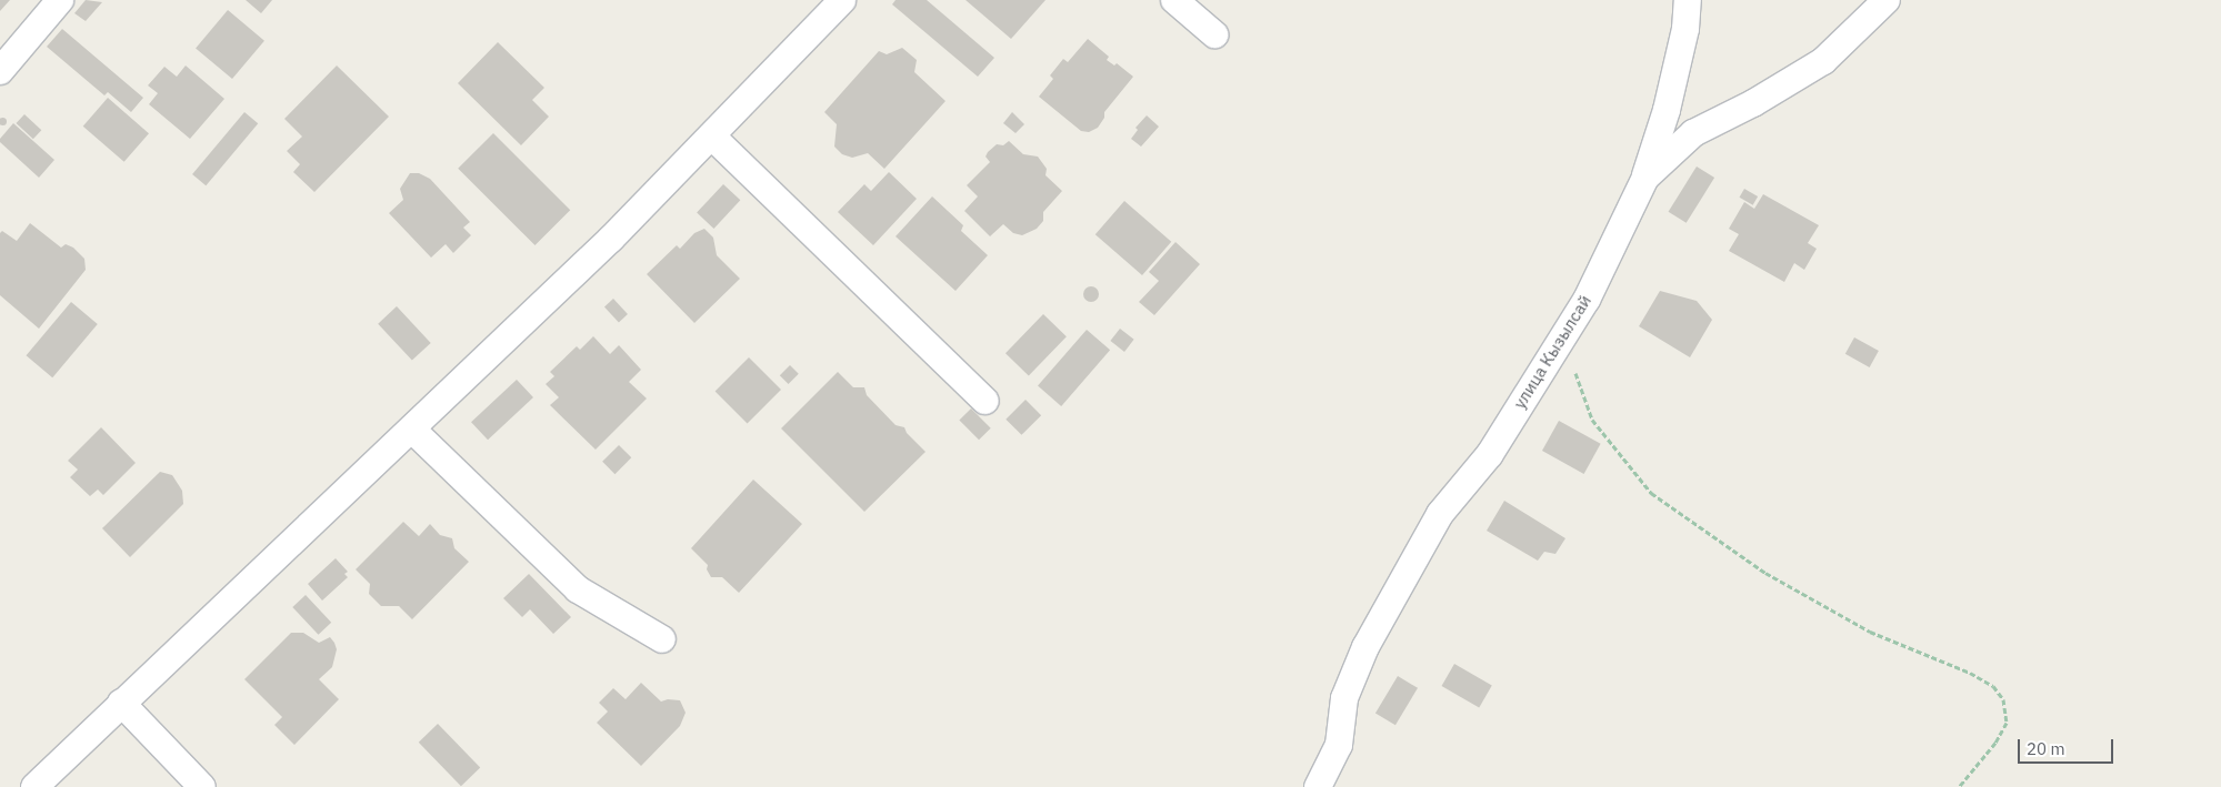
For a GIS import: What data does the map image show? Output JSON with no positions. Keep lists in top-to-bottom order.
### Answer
{
  "streets": {
    "street": ["улица Кызылсай"]
  },
  "scale_bar": "20 m"
}
